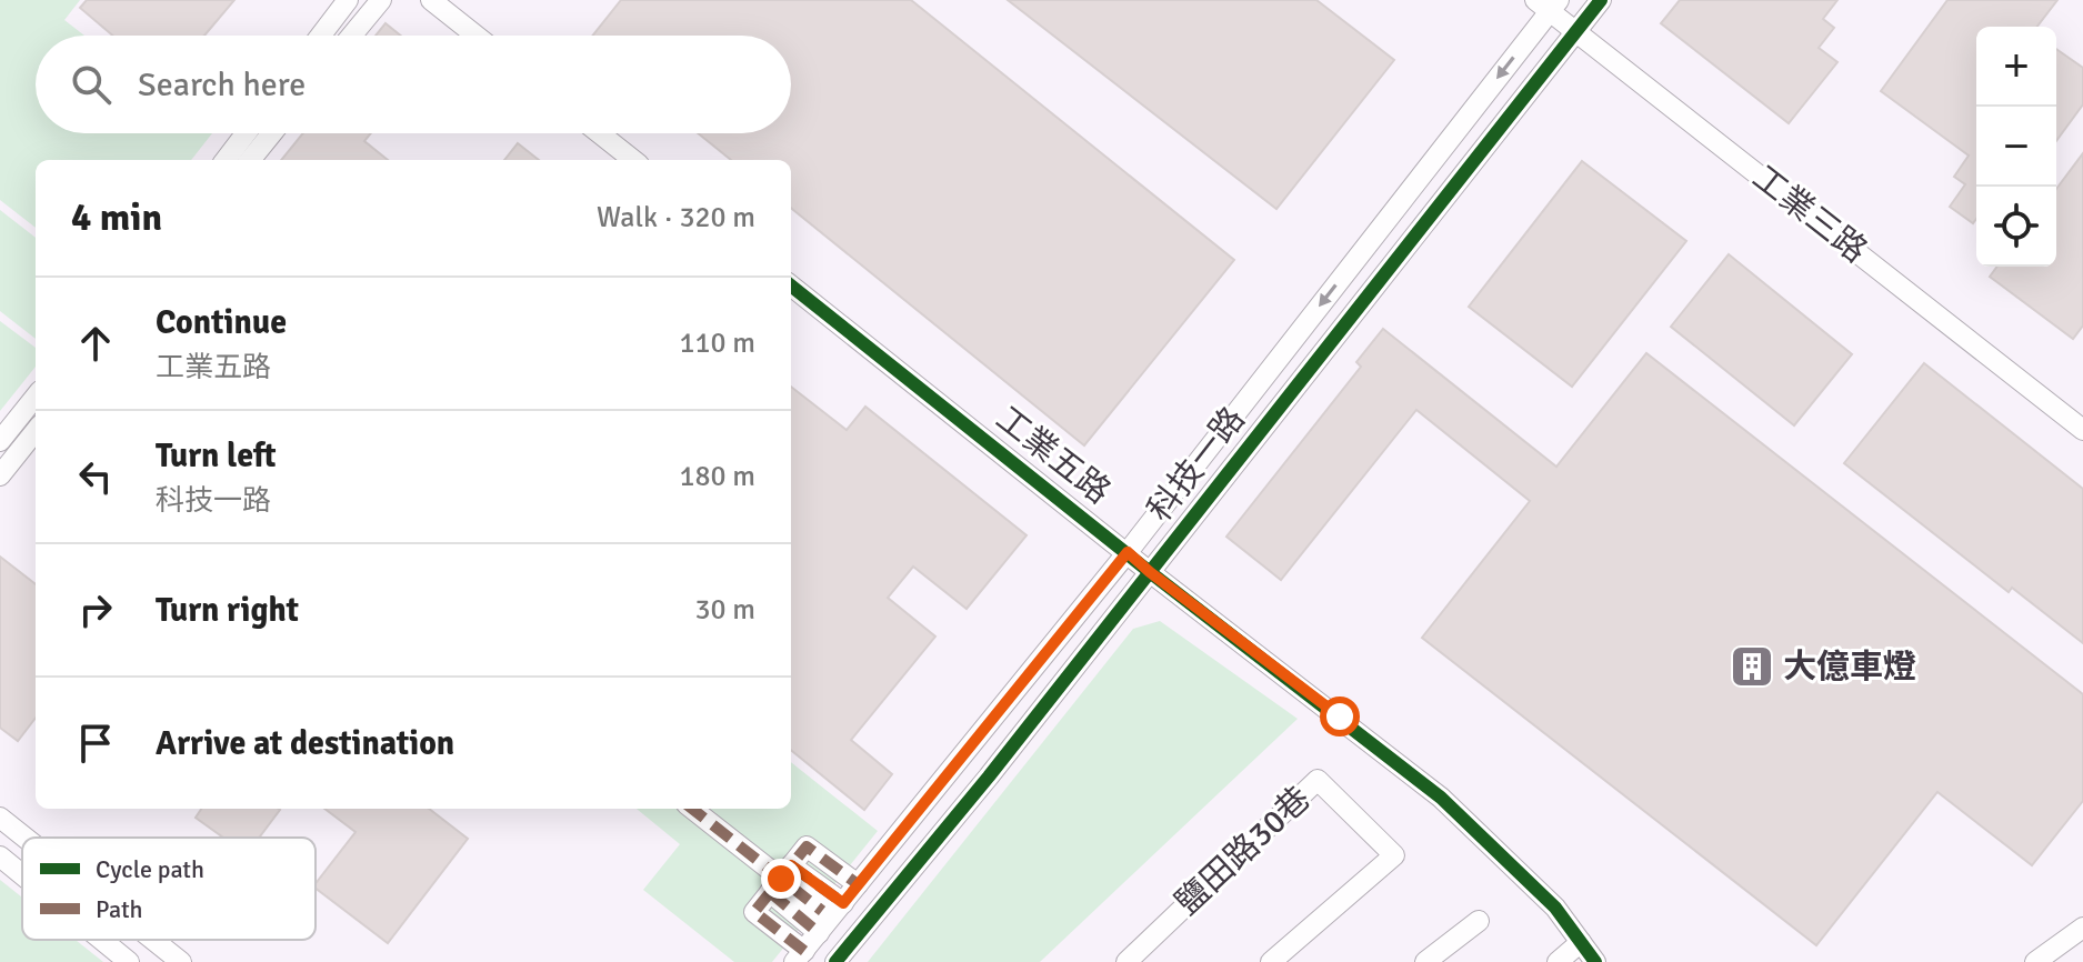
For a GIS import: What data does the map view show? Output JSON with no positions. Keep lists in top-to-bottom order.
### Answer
{
  "streets": {
    "street": [
      "工業三路",
      "工業五路",
      "科技一路",
      "鹽田路30巷"
    ]
  },
  "crossings": [
    ["工業三路", "科技一路"],
    ["工業五路", "科技一路"]
  ],
  "places": {
    "building": ["大億車燈"]
  },
  "legend": ["Cycle path", "Path"],
  "page": {
    "map_buttons": ["+", "−"],
    "search": "Search here",
    "heading": ["4 min", "Walk · 320 m"],
    "list": [
      ["Continue", "工業五路", "110 m"],
      ["Turn left", "科技一路", "180 m"],
      ["Turn right", "30 m"],
      "Arrive at destination"
    ]
  }
}
